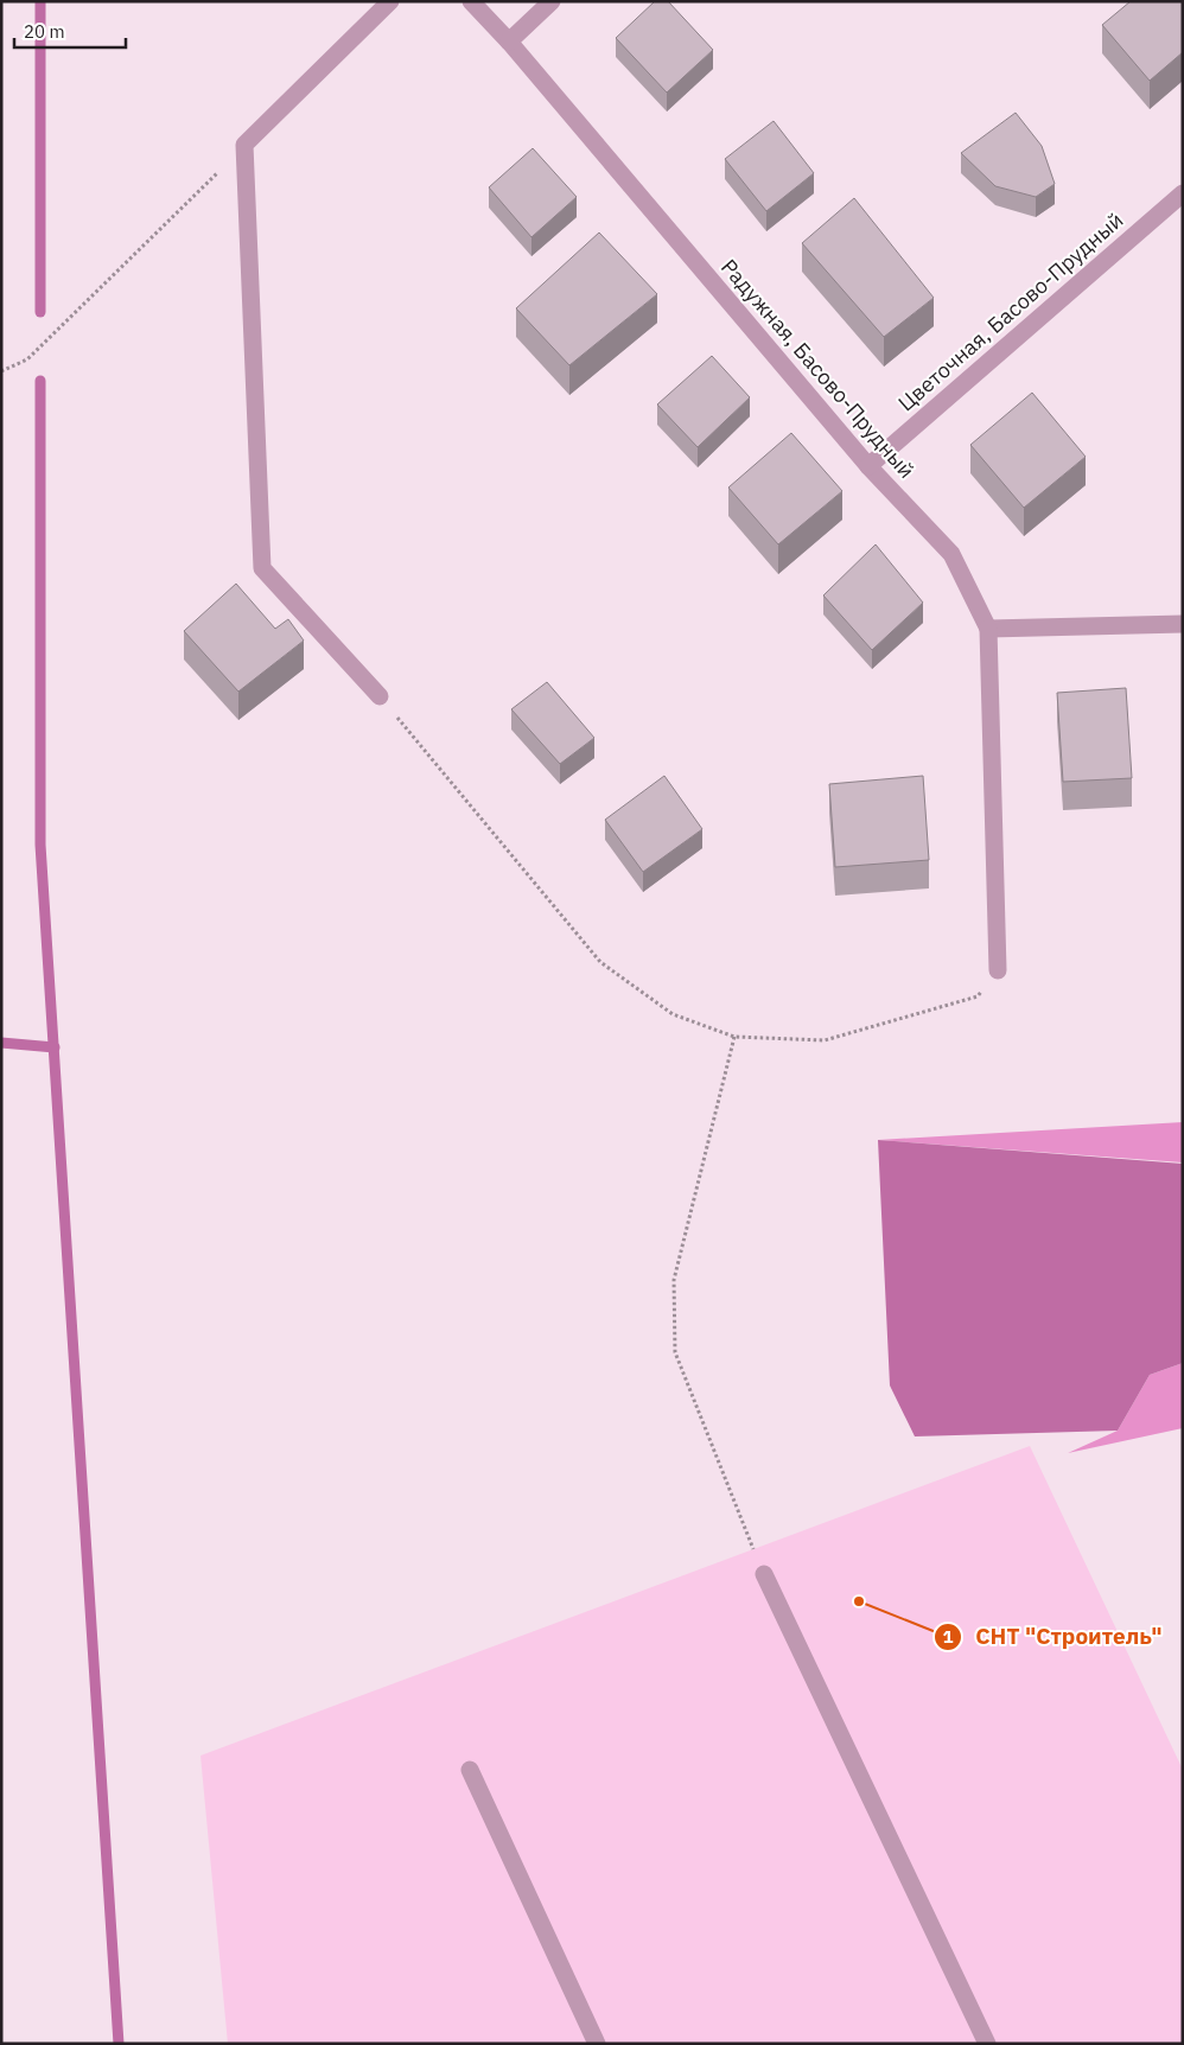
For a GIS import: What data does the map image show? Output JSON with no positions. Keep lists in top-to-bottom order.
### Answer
{
  "streets": {
    "street": ["Цветочная, Басово-Прудный", "Радужная, Басово-Прудный"]
  },
  "crossings": [
    ["Цветочная, Басово-Прудный", "Радужная, Басово-Прудный"]
  ],
  "places": ["СНТ \"Строитель\""],
  "scale_bar": "20 m"
}
